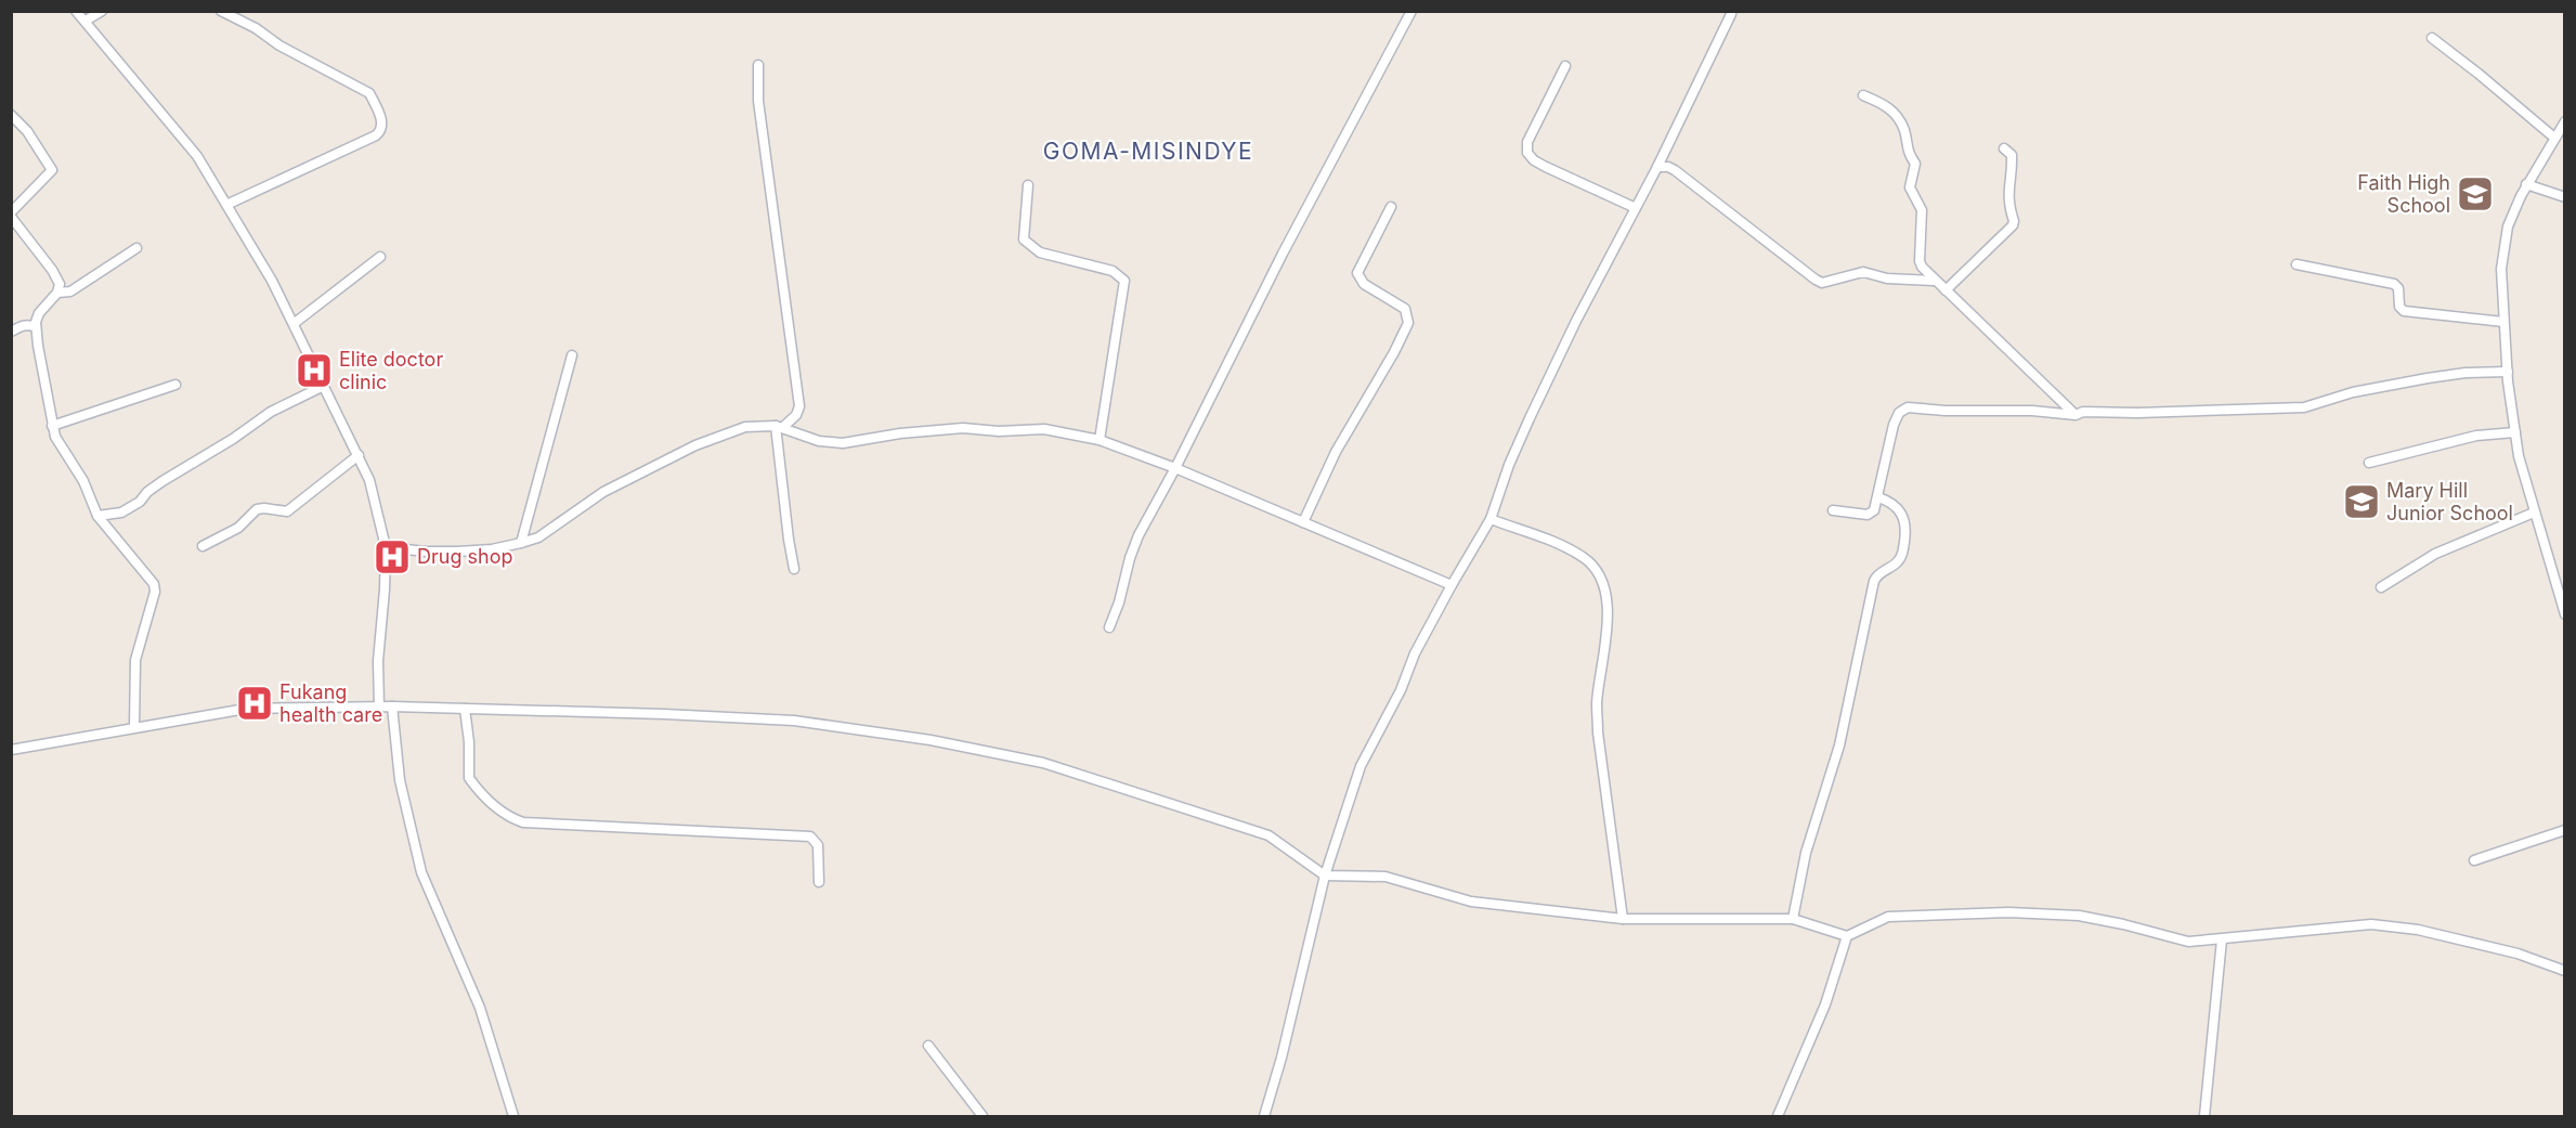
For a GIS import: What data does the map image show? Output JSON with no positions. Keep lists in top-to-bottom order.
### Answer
{
  "districts": ["GOMA-MISINDYE"],
  "places": {
    "school or university": ["Faith High School", "Mary Hill Junior School"],
    "hospital": ["Elite doctor clinic", "Drug shop", "Fukang health care"]
  }
}
